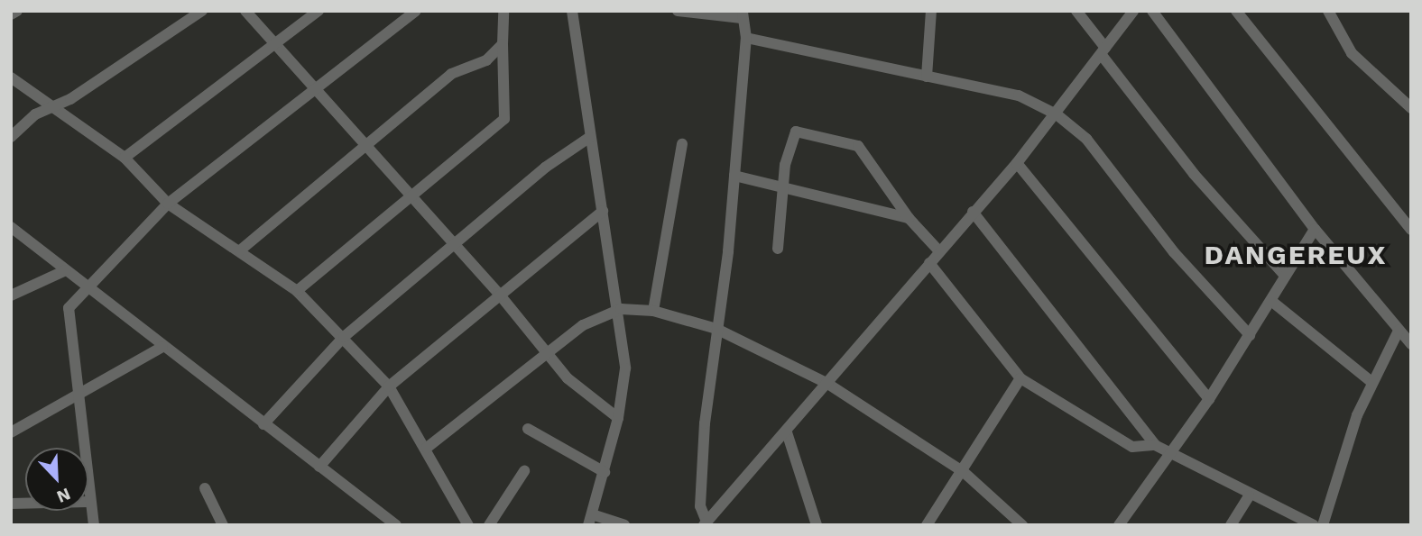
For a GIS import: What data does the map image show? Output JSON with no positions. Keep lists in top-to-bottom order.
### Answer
{
  "districts": ["DANGEREUX"],
  "north": "bottom right"
}
